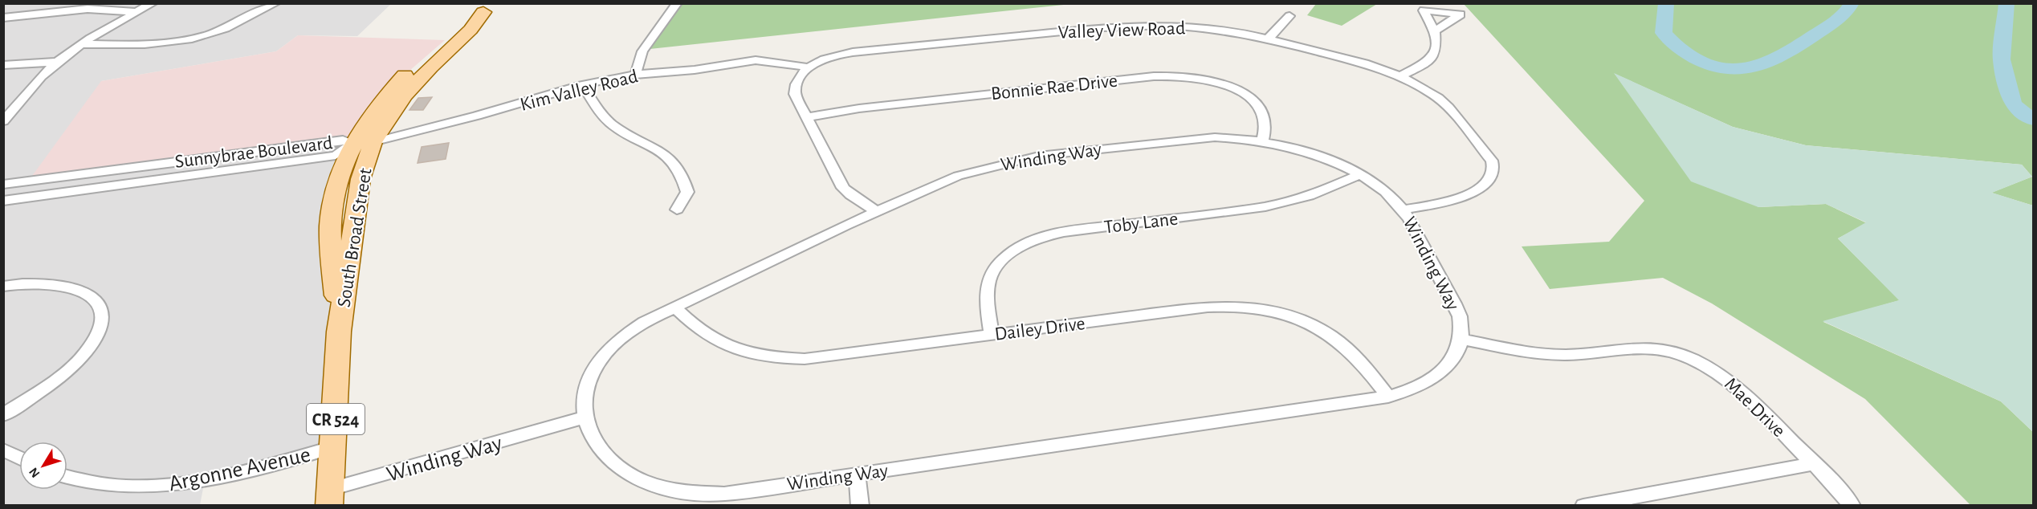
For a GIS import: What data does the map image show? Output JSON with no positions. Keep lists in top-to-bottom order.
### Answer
{
  "streets": {
    "main road": ["South Broad Street", "CR 524"],
    "street": [
      "Valley View Road",
      "Bonnie Rae Drive",
      "Kim Valley Road",
      "Sunnybrae Boulevard",
      "Winding Way",
      "Toby Lane",
      "Dailey Drive",
      "Mae Drive",
      "Argonne Avenue"
    ]
  },
  "crossings": [
    ["Valley View Road", "Bonnie Rae Drive"],
    ["Valley View Road", "Kim Valley Road"],
    ["Valley View Road", "Winding Way"],
    ["Bonnie Rae Drive", "Winding Way"],
    ["Kim Valley Road", "Sunnybrae Boulevard"],
    ["Kim Valley Road", "South Broad Street"],
    ["Sunnybrae Boulevard", "South Broad Street"],
    ["Winding Way", "Toby Lane"],
    ["Winding Way", "South Broad Street"],
    ["Winding Way", "Dailey Drive"],
    ["Winding Way", "Mae Drive"],
    ["Toby Lane", "Dailey Drive"],
    ["South Broad Street", "Argonne Avenue"]
  ],
  "north": "bottom left"
}
